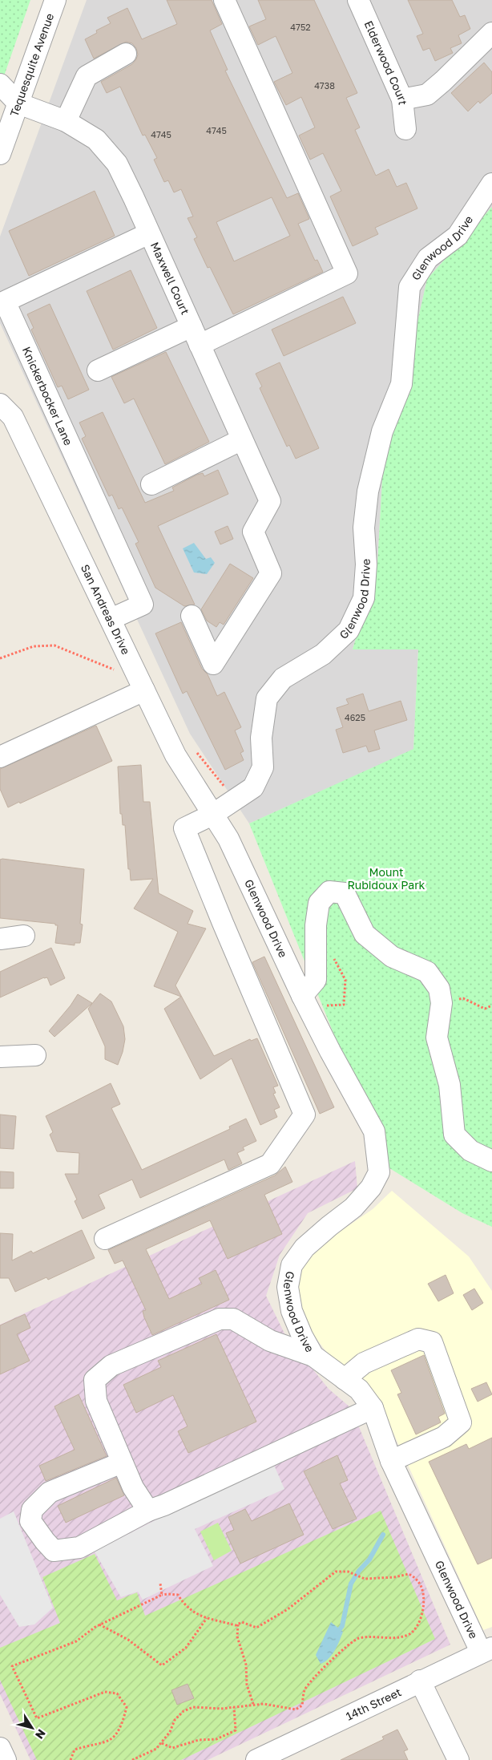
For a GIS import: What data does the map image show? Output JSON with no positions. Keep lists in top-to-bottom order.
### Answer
{
  "streets": {
    "street": [
      "Elderwood Court",
      "Tequesquite Avenue",
      "Glenwood Drive",
      "Maxwell Court",
      "Knickerbocker Lane",
      "San Andreas Drive",
      "14th Street"
    ]
  },
  "crossings": [
    ["Tequesquite Avenue", "Maxwell Court"],
    ["Glenwood Drive", "San Andreas Drive"],
    ["Glenwood Drive", "14th Street"],
    ["Maxwell Court", "Knickerbocker Lane"],
    ["Knickerbocker Lane", "San Andreas Drive"]
  ],
  "parks": ["Mount Rubidoux Park"],
  "house_numbers": [
    "4752",
    "4738",
    "4745",
    "4745",
    "4625"
  ],
  "north": "bottom right"
}
